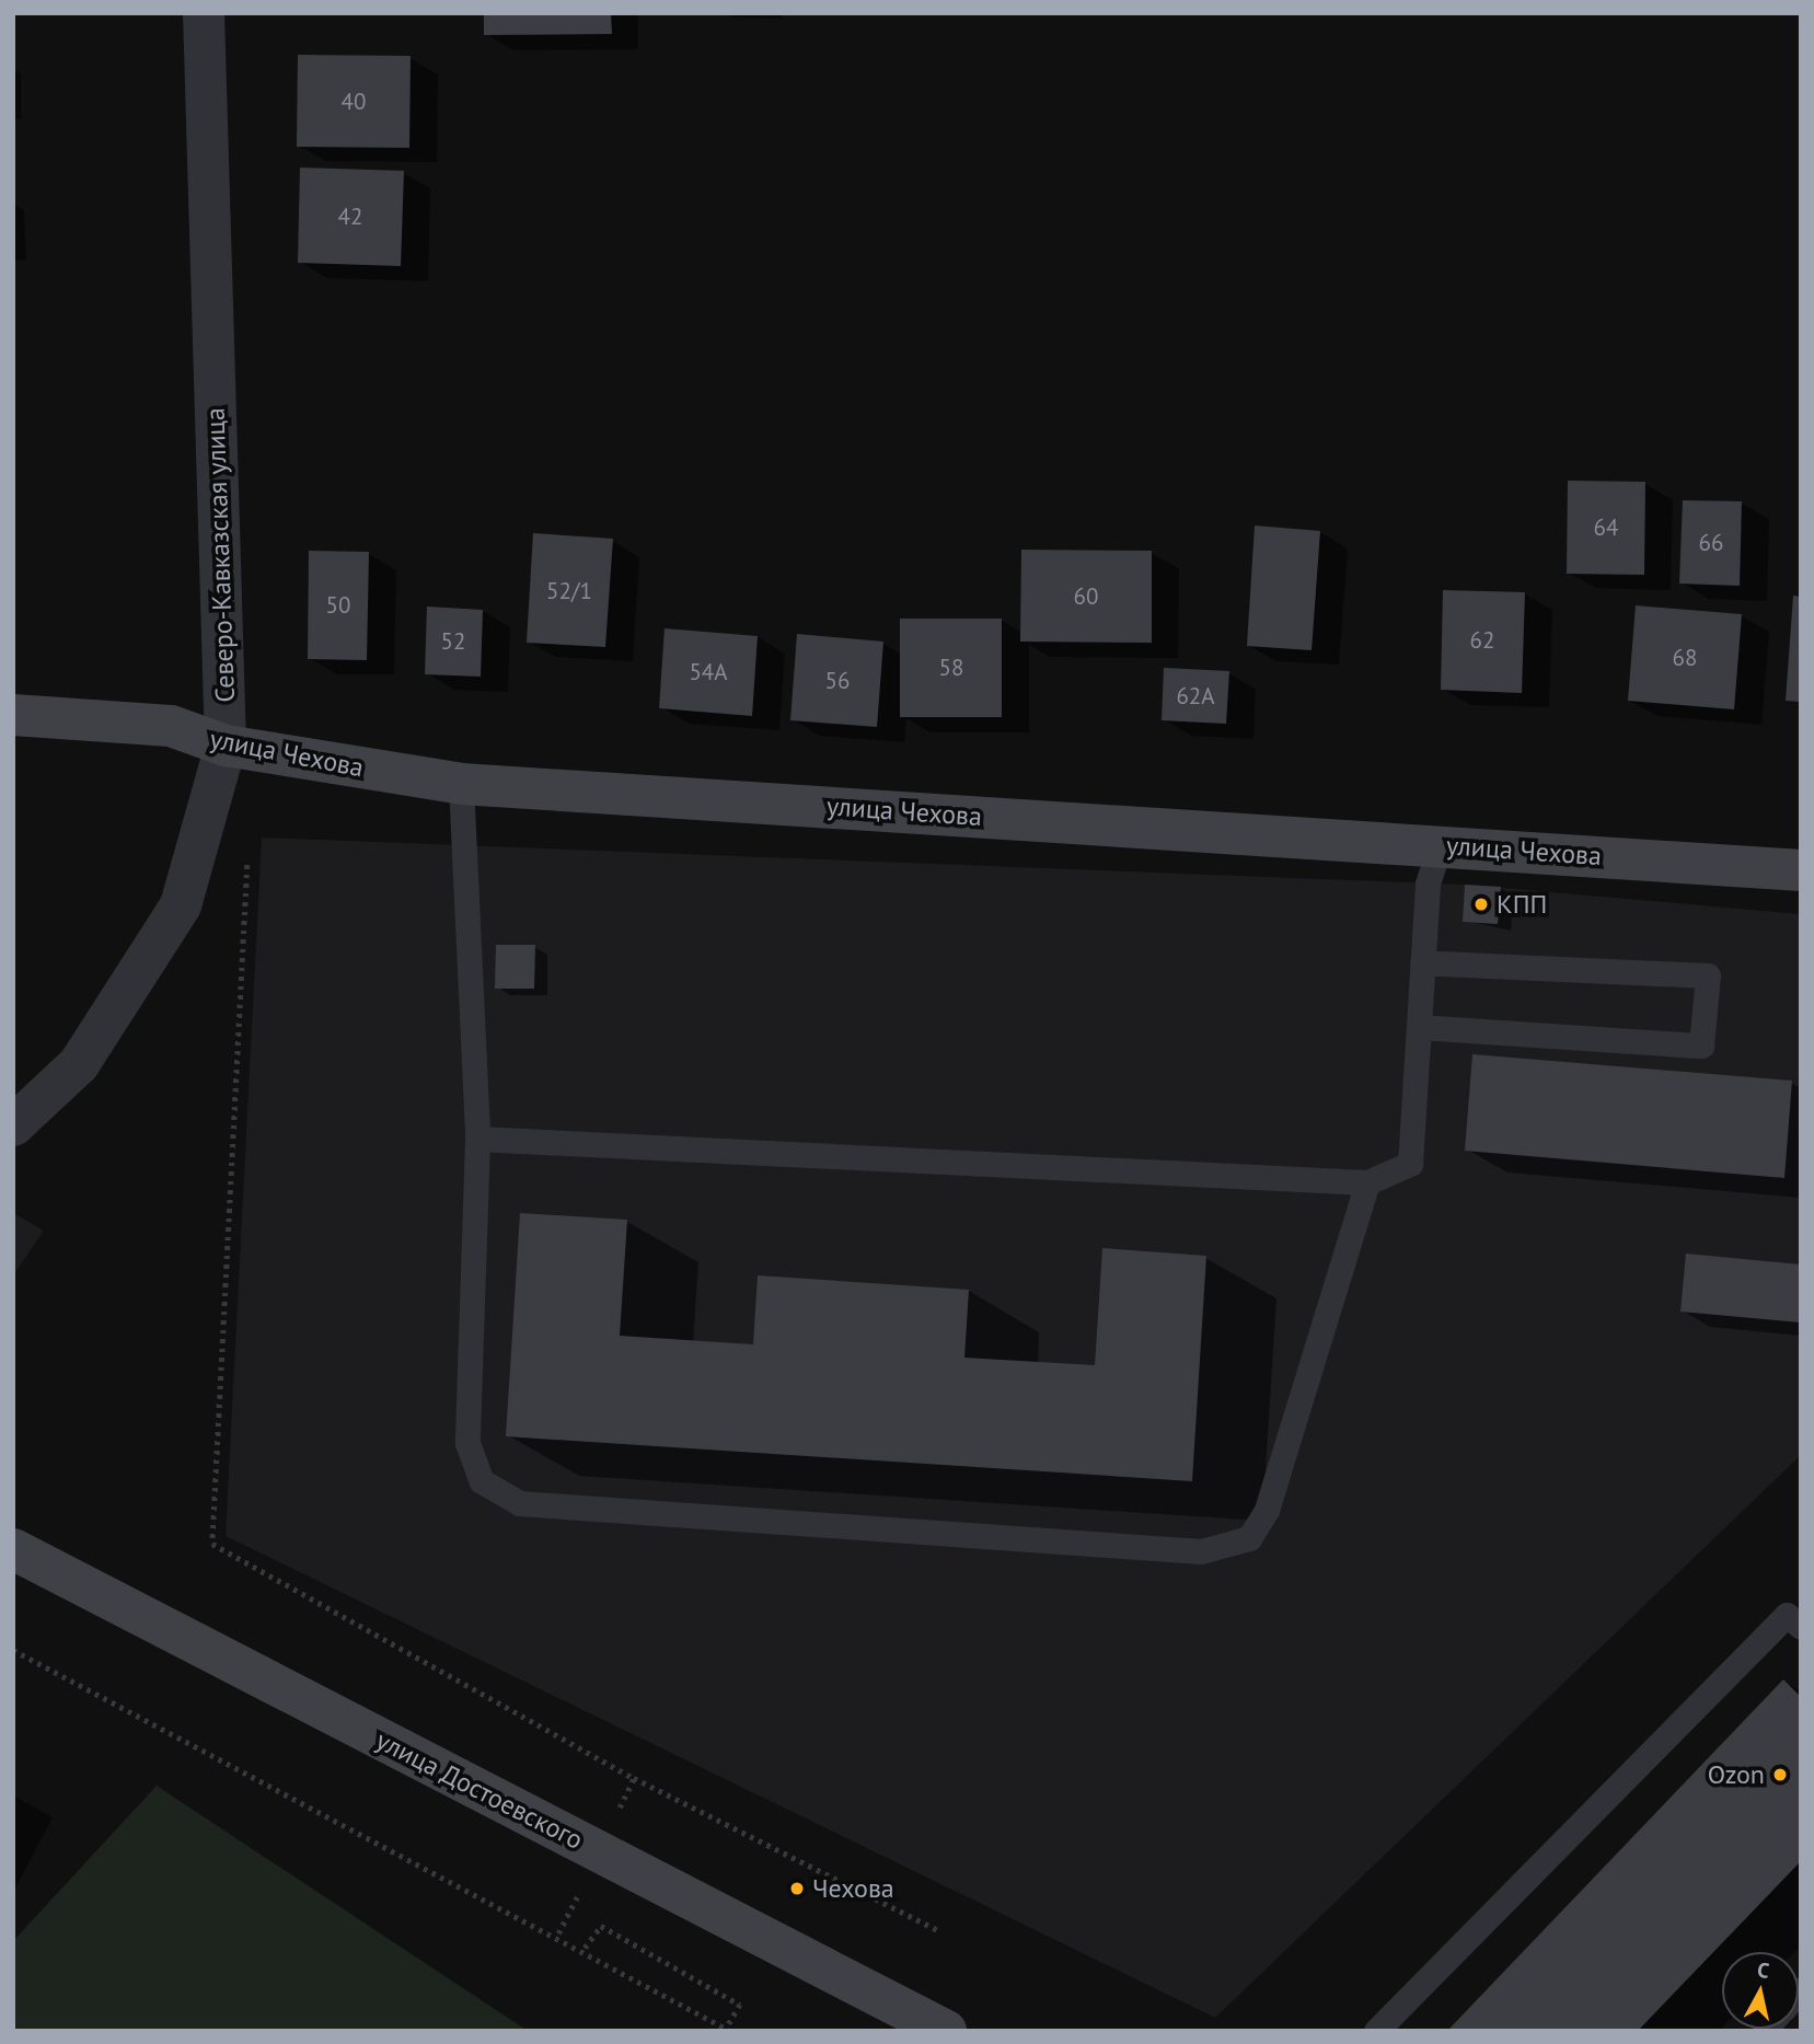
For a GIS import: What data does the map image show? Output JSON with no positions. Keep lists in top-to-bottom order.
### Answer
{
  "streets": {
    "street": ["Северо-Кавказская улица", "улица Чехова", "улица Достоевского"]
  },
  "crossings": [
    ["Северо-Кавказская улица", "улица Чехова"]
  ],
  "places": ["КПП", "Ozon", "Чехова"],
  "house_numbers": [
    "40",
    "42",
    "64",
    "66",
    "52/1",
    "60",
    "50",
    "62",
    "52",
    "68",
    "58",
    "54А",
    "56",
    "62А"
  ],
  "north": "top"
}
